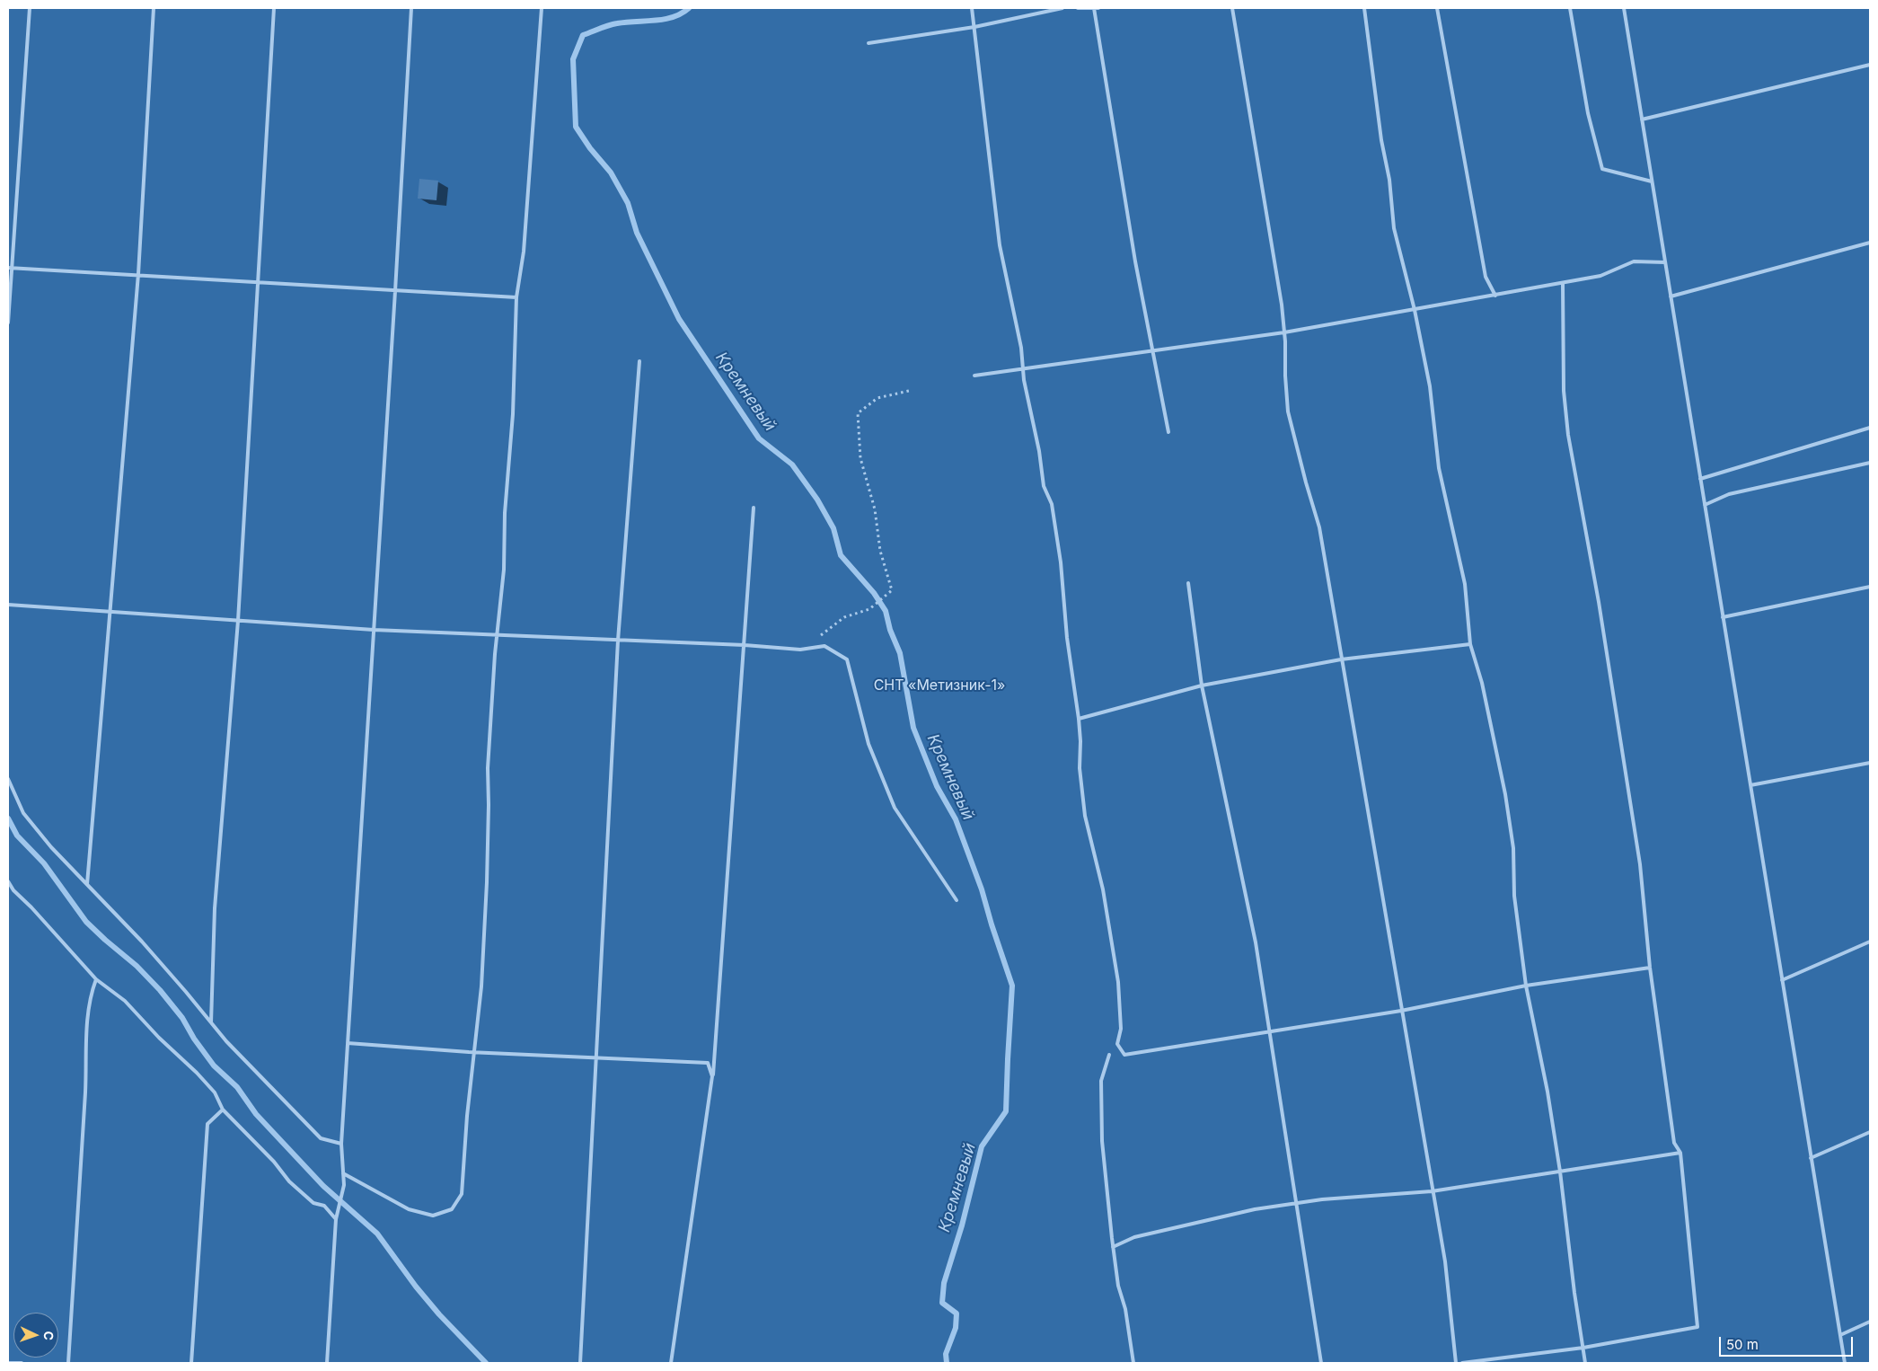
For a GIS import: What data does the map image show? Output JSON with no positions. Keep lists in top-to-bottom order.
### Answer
{
  "water": ["Кремневый"],
  "parks": ["СНТ «Метизник-1»"],
  "scale_bar": "50 m",
  "north": "right"
}
